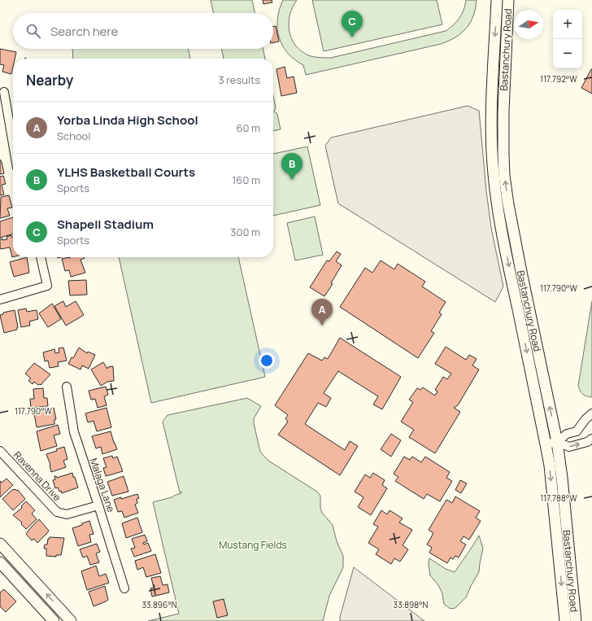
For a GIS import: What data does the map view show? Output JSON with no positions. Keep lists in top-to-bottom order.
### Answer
{
  "streets": {
    "main road": ["Bastanchury Road"],
    "street": ["Ravenna Drive", "Malaga Lane"]
  },
  "crossings": [
    ["Ravenna Drive", "Malaga Lane"]
  ],
  "parks": ["Mustang Fields"],
  "north": "right",
  "page": {
    "map_buttons": ["+", "−"],
    "pins": ["C", "B", "A"],
    "search": "Search here",
    "heading": ["Nearby", "3 results"],
    "list": [
      {
        "mark": "A",
        "name": "Yorba Linda High School",
        "note": "School",
        "value": "60 m"
      },
      {
        "mark": "B",
        "name": "YLHS Basketball Courts",
        "note": "Sports",
        "value": "160 m"
      },
      {
        "mark": "C",
        "name": "Shapell Stadium",
        "note": "Sports",
        "value": "300 m"
      }
    ]
  },
  "coordinates": [
    "117.792°W",
    "117.790°W",
    "117.788°W",
    "33.896°N",
    "33.898°N"
  ]
}
